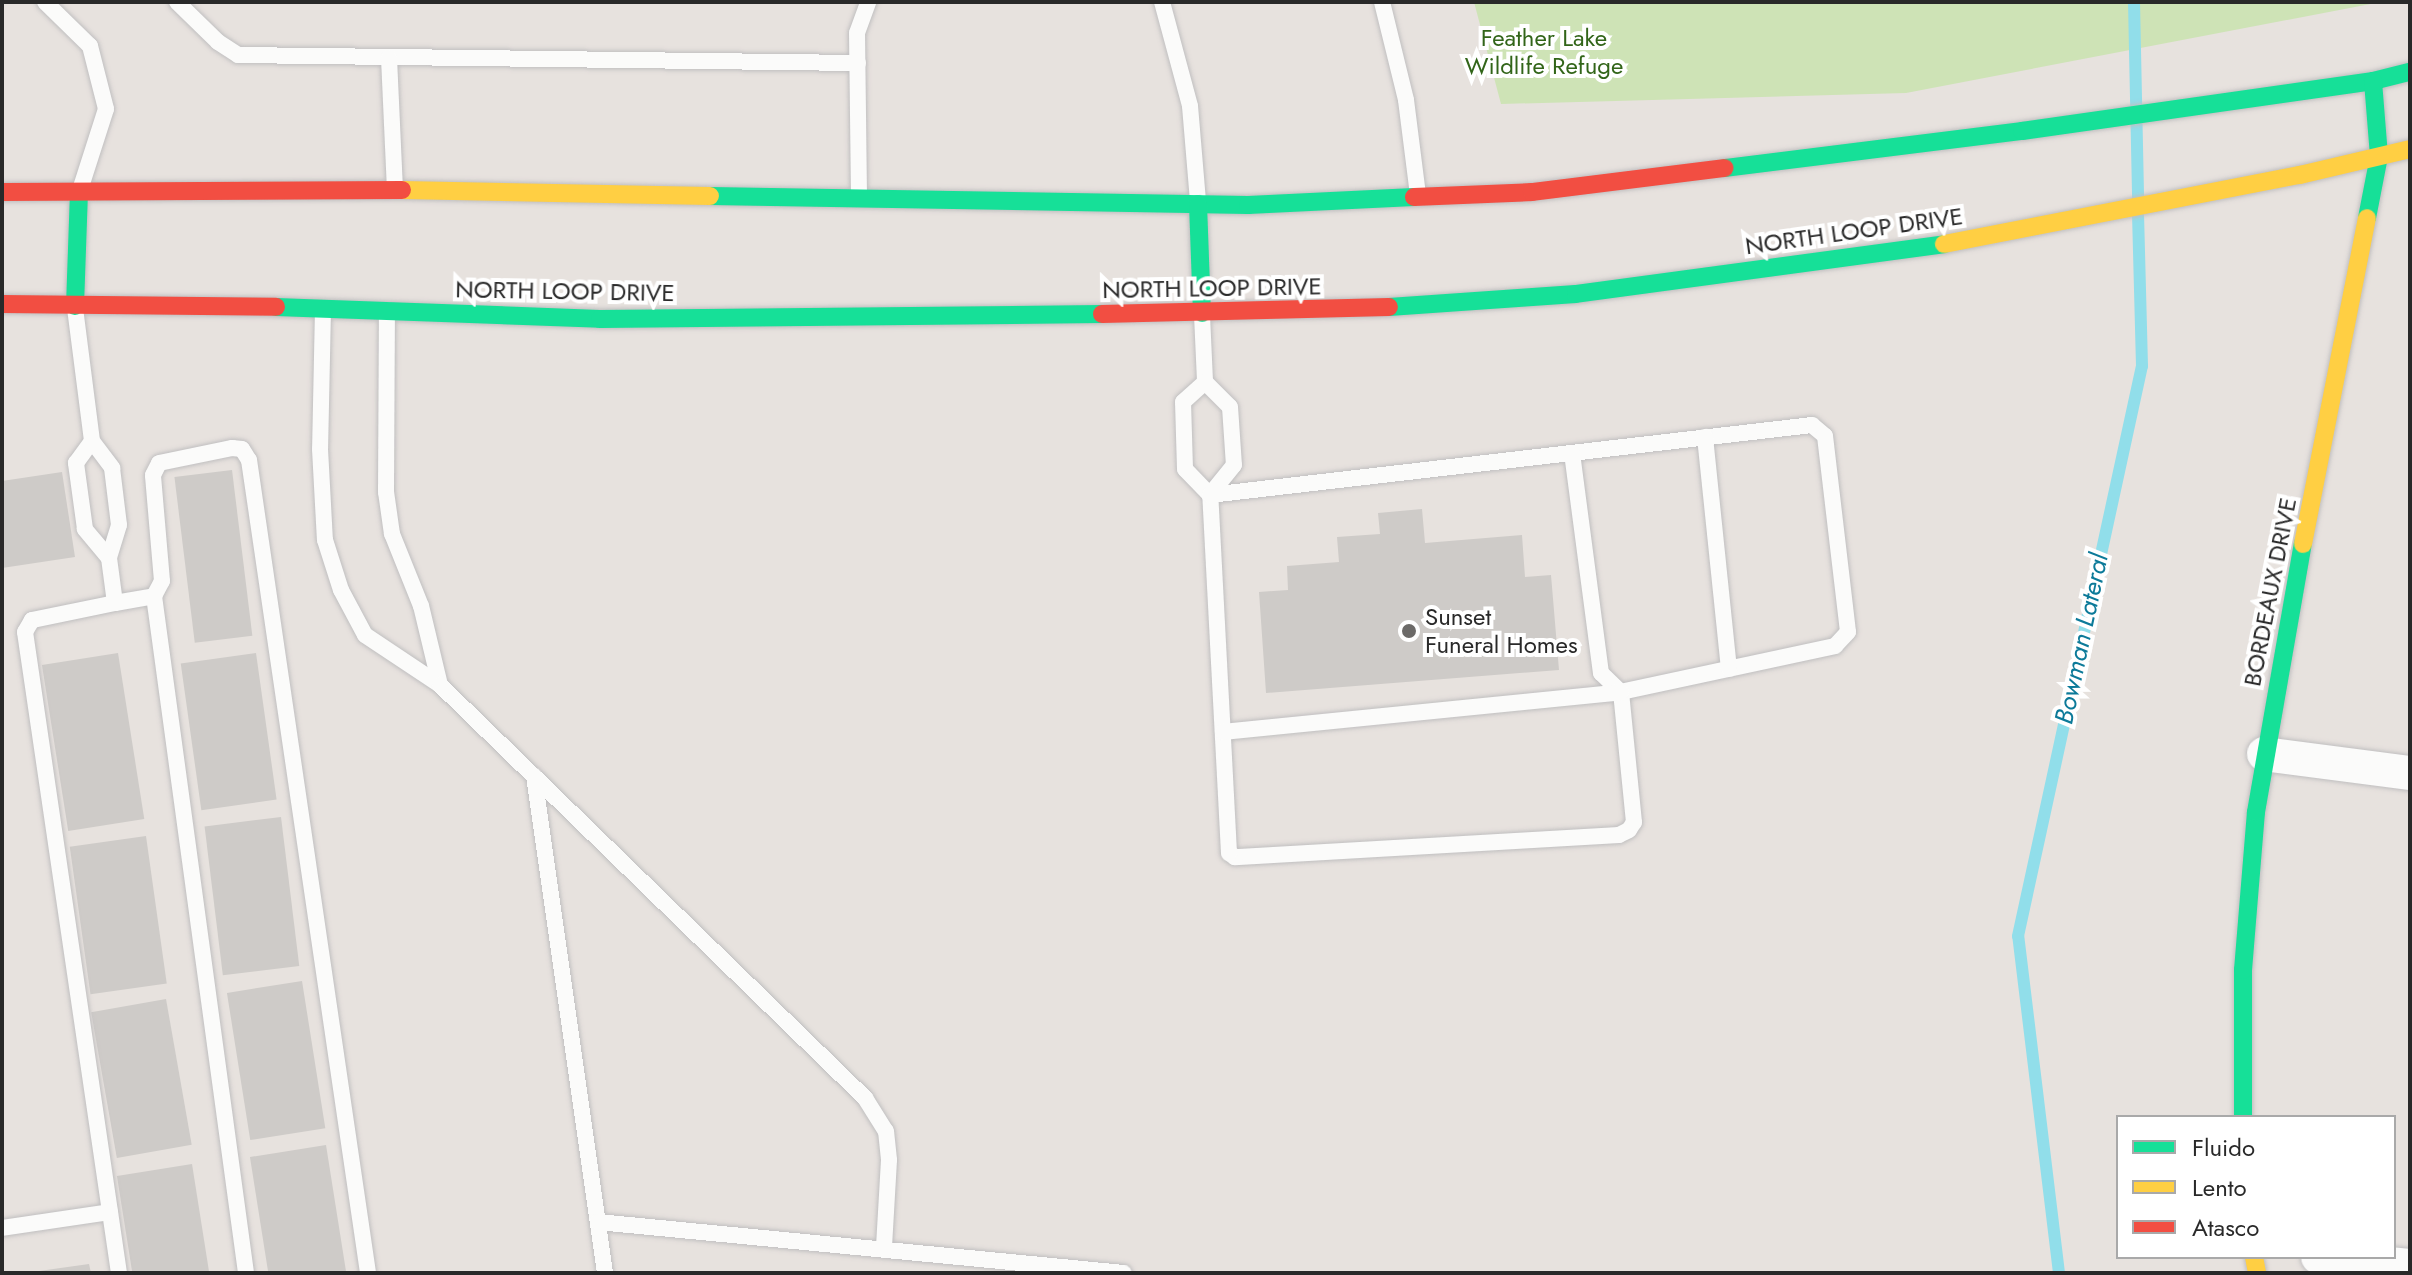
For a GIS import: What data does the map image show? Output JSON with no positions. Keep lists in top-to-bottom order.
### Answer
{
  "streets": {
    "main road": ["NORTH LOOP DRIVE", "BORDEAUX DRIVE"]
  },
  "crossings": [
    ["NORTH LOOP DRIVE", "BORDEAUX DRIVE"]
  ],
  "water": ["Bowman Lateral"],
  "parks": ["Feather Lake Wildlife Refuge"],
  "places": ["Sunset Funeral Homes"],
  "legend": ["Fluido", "Lento", "Atasco"]
}
